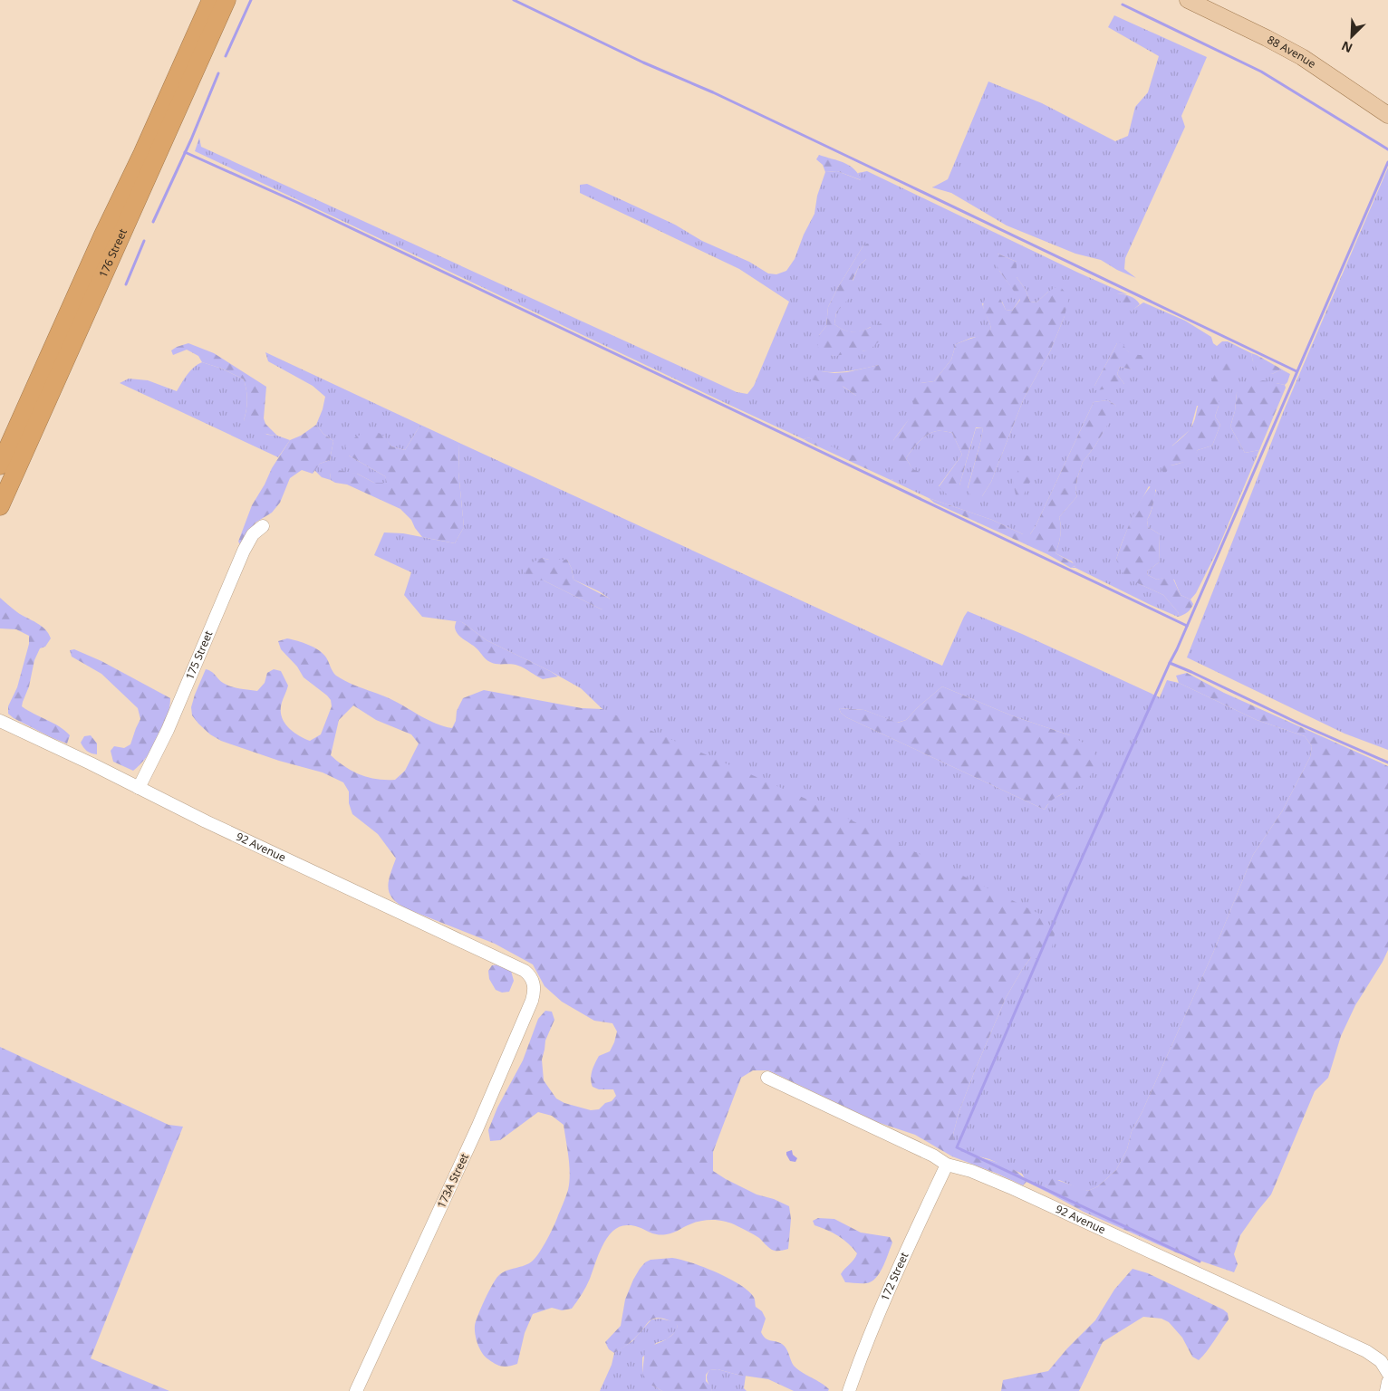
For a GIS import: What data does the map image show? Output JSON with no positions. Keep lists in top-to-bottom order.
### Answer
{
  "streets": {
    "highway": ["176 Street"],
    "main road": ["88 Avenue"],
    "street": [
      "175 Street",
      "92 Avenue",
      "173A Street",
      "172 Street"
    ]
  },
  "crossings": [
    ["175 Street", "92 Avenue"],
    ["92 Avenue", "173A Street"],
    ["92 Avenue", "172 Street"]
  ],
  "north": "bottom left"
}
